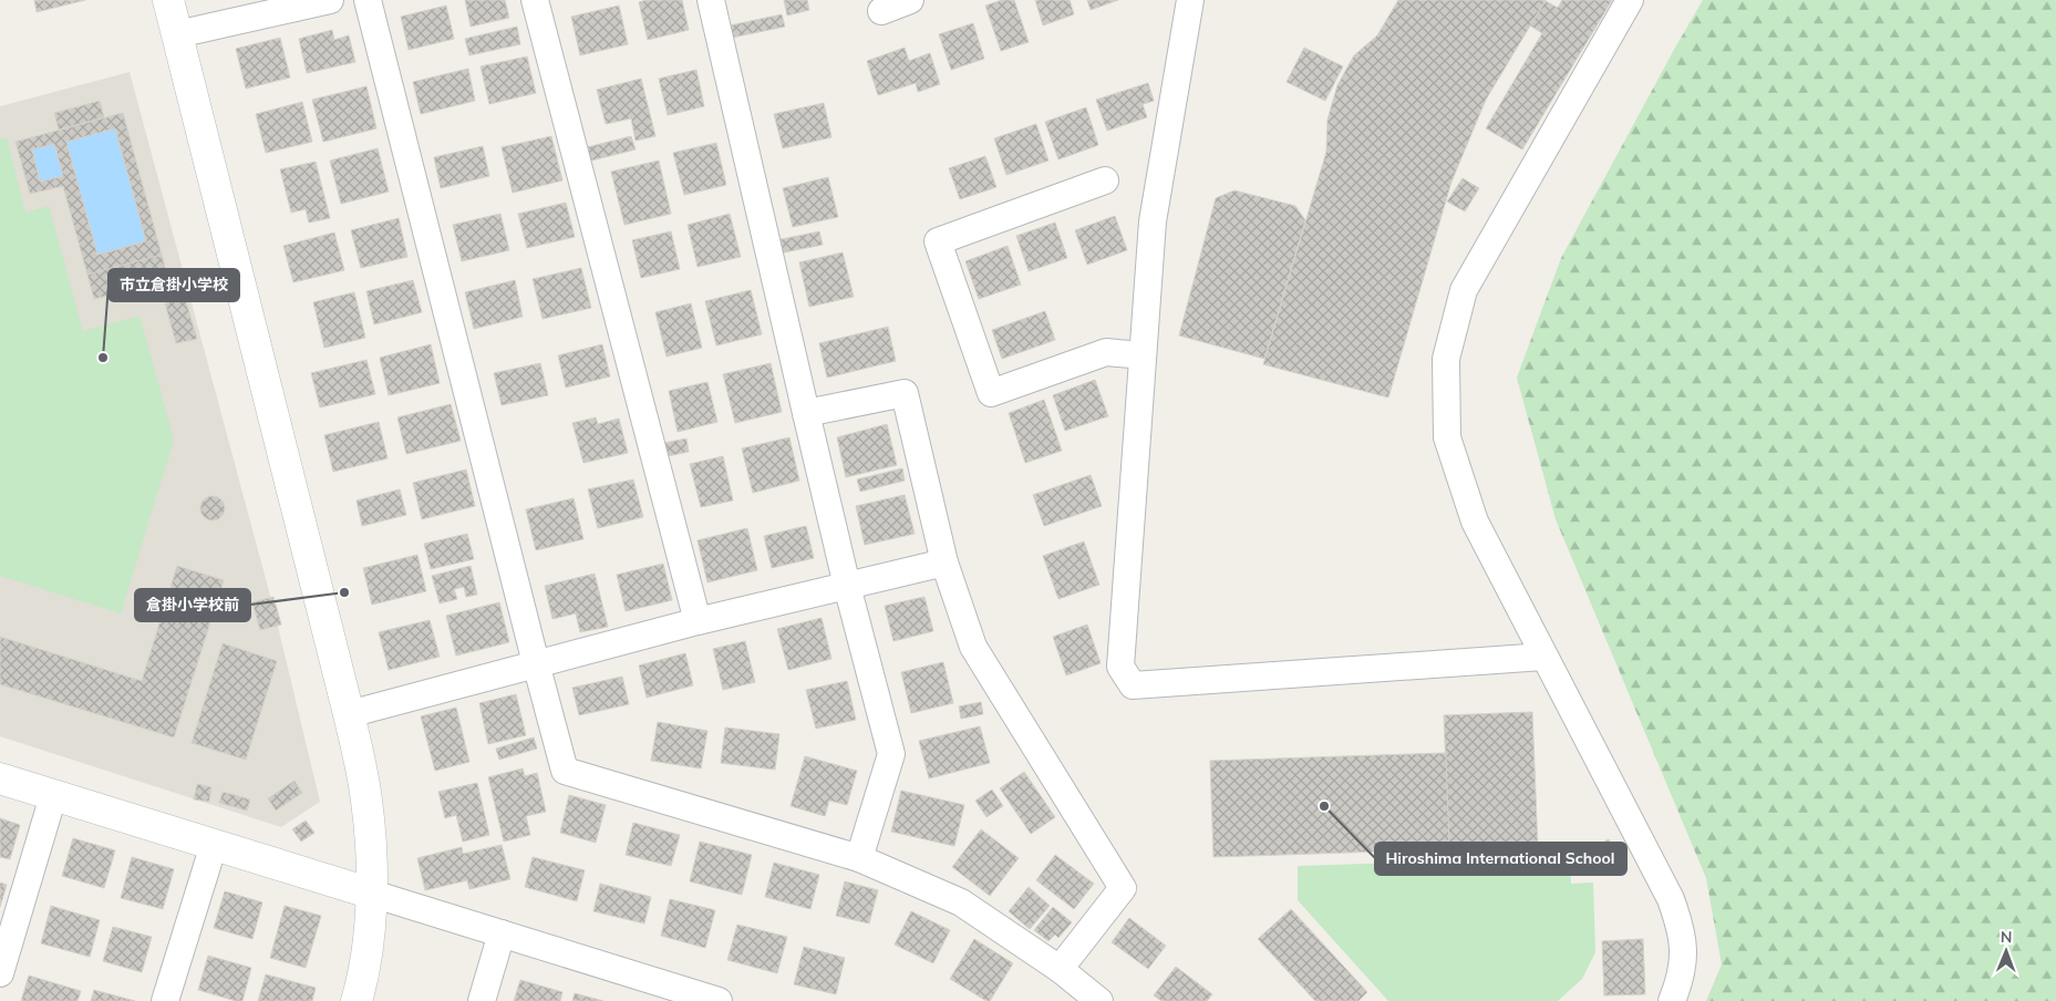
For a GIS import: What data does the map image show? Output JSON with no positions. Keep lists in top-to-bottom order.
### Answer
{
  "places": ["市立倉掛小学校", "倉掛小学校前", "Hiroshima International School"],
  "north": "top"
}
